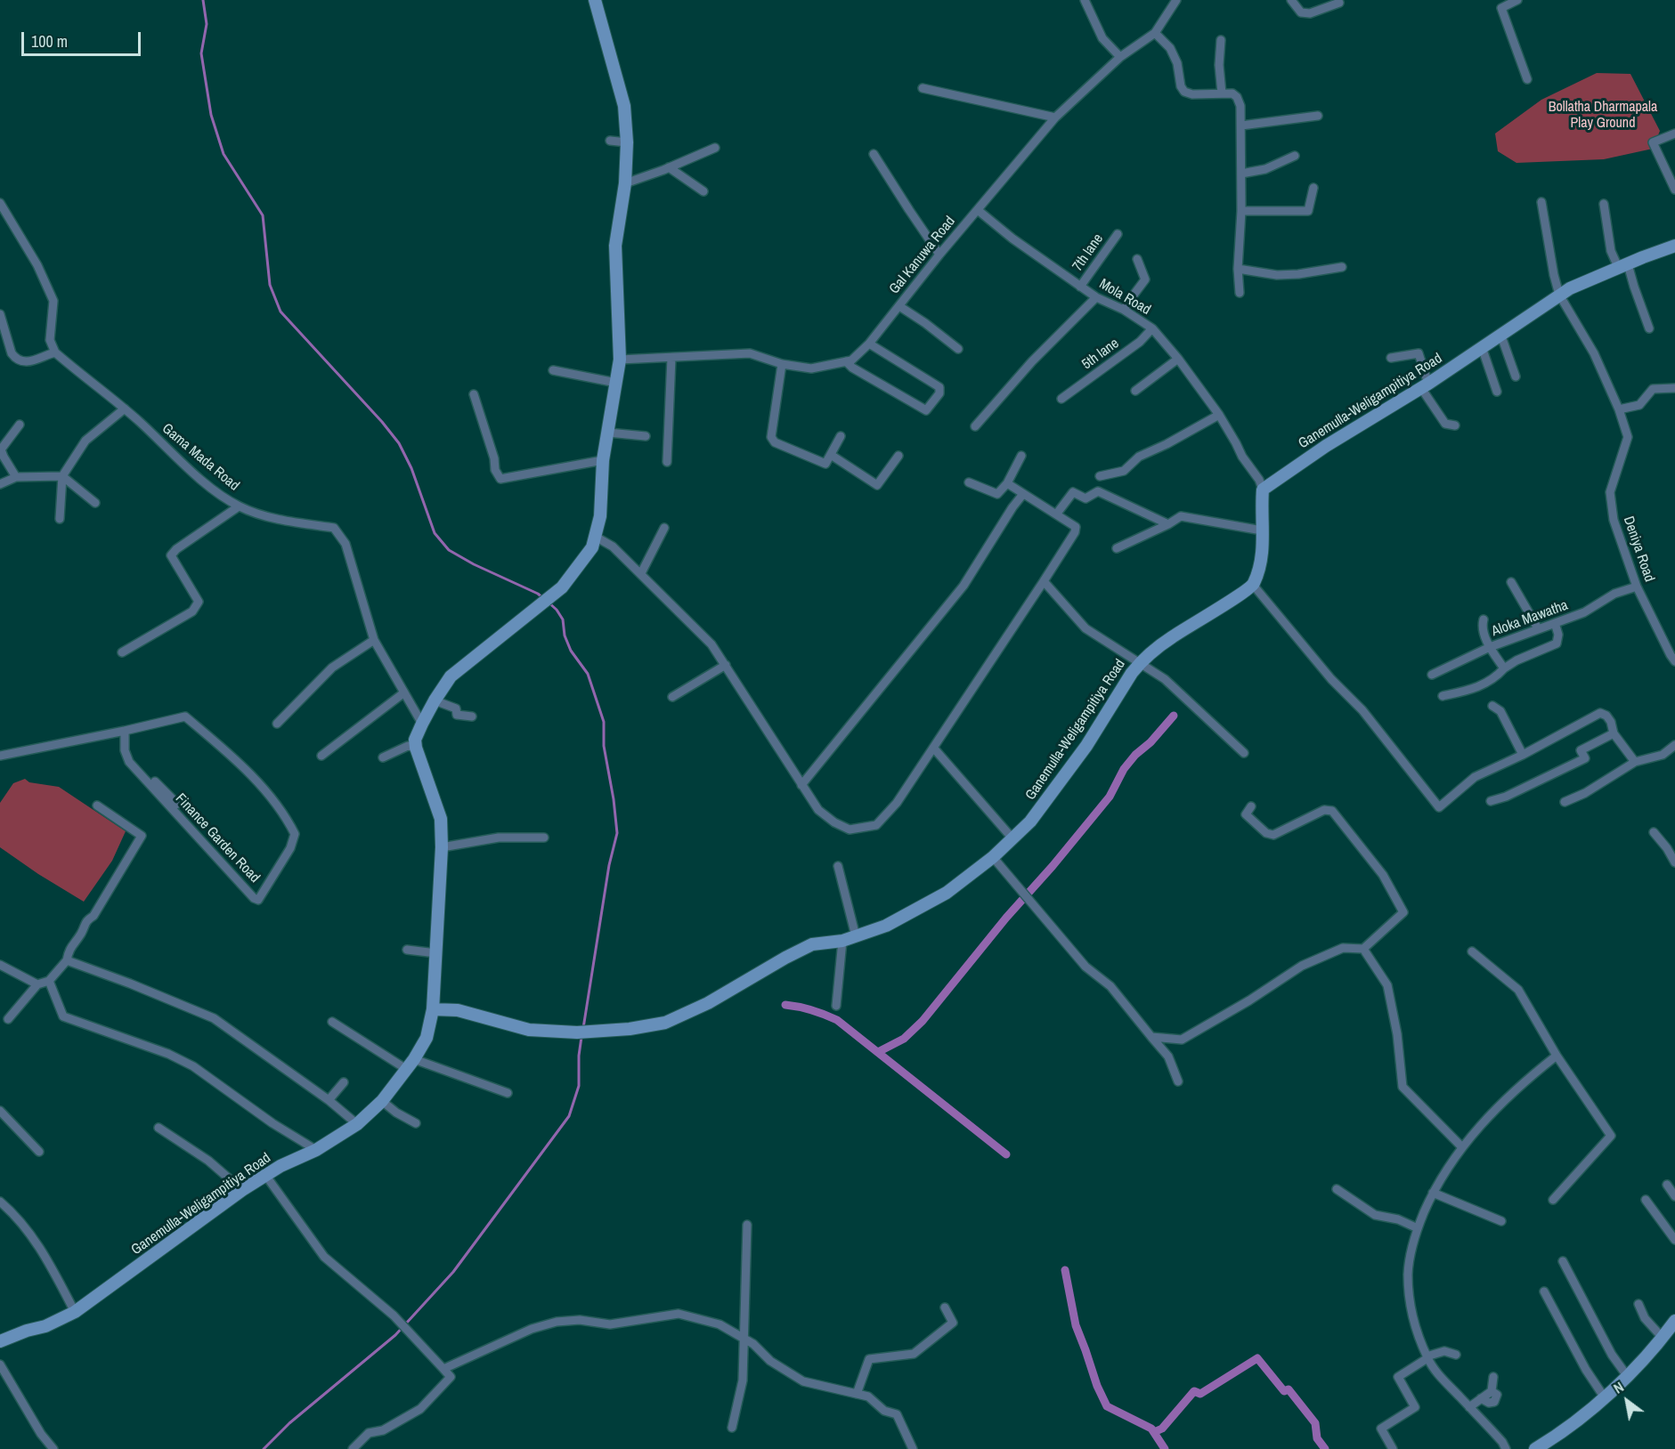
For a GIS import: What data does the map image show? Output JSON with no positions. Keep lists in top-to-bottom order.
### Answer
{
  "streets": {
    "street": [
      "7th lane",
      "Gal Kanuwa Road",
      "Mola Road",
      "5th lane",
      "Ganemulla-Weligampitiya Road",
      "Gama Mada Road",
      "Deniya Road",
      "Aloka Mawatha",
      "Finance Garden Road"
    ]
  },
  "crossings": [
    ["7th lane", "Mola Road"],
    ["Gal Kanuwa Road", "Mola Road"],
    ["Mola Road", "5th lane"],
    ["Mola Road", "Ganemulla-Weligampitiya Road"],
    ["Ganemulla-Weligampitiya Road", "Deniya Road"],
    ["Deniya Road", "Aloka Mawatha"]
  ],
  "parks": ["Bollatha Dharmapala Play Ground"],
  "scale_bar": "100 m",
  "north": "top left"
}
